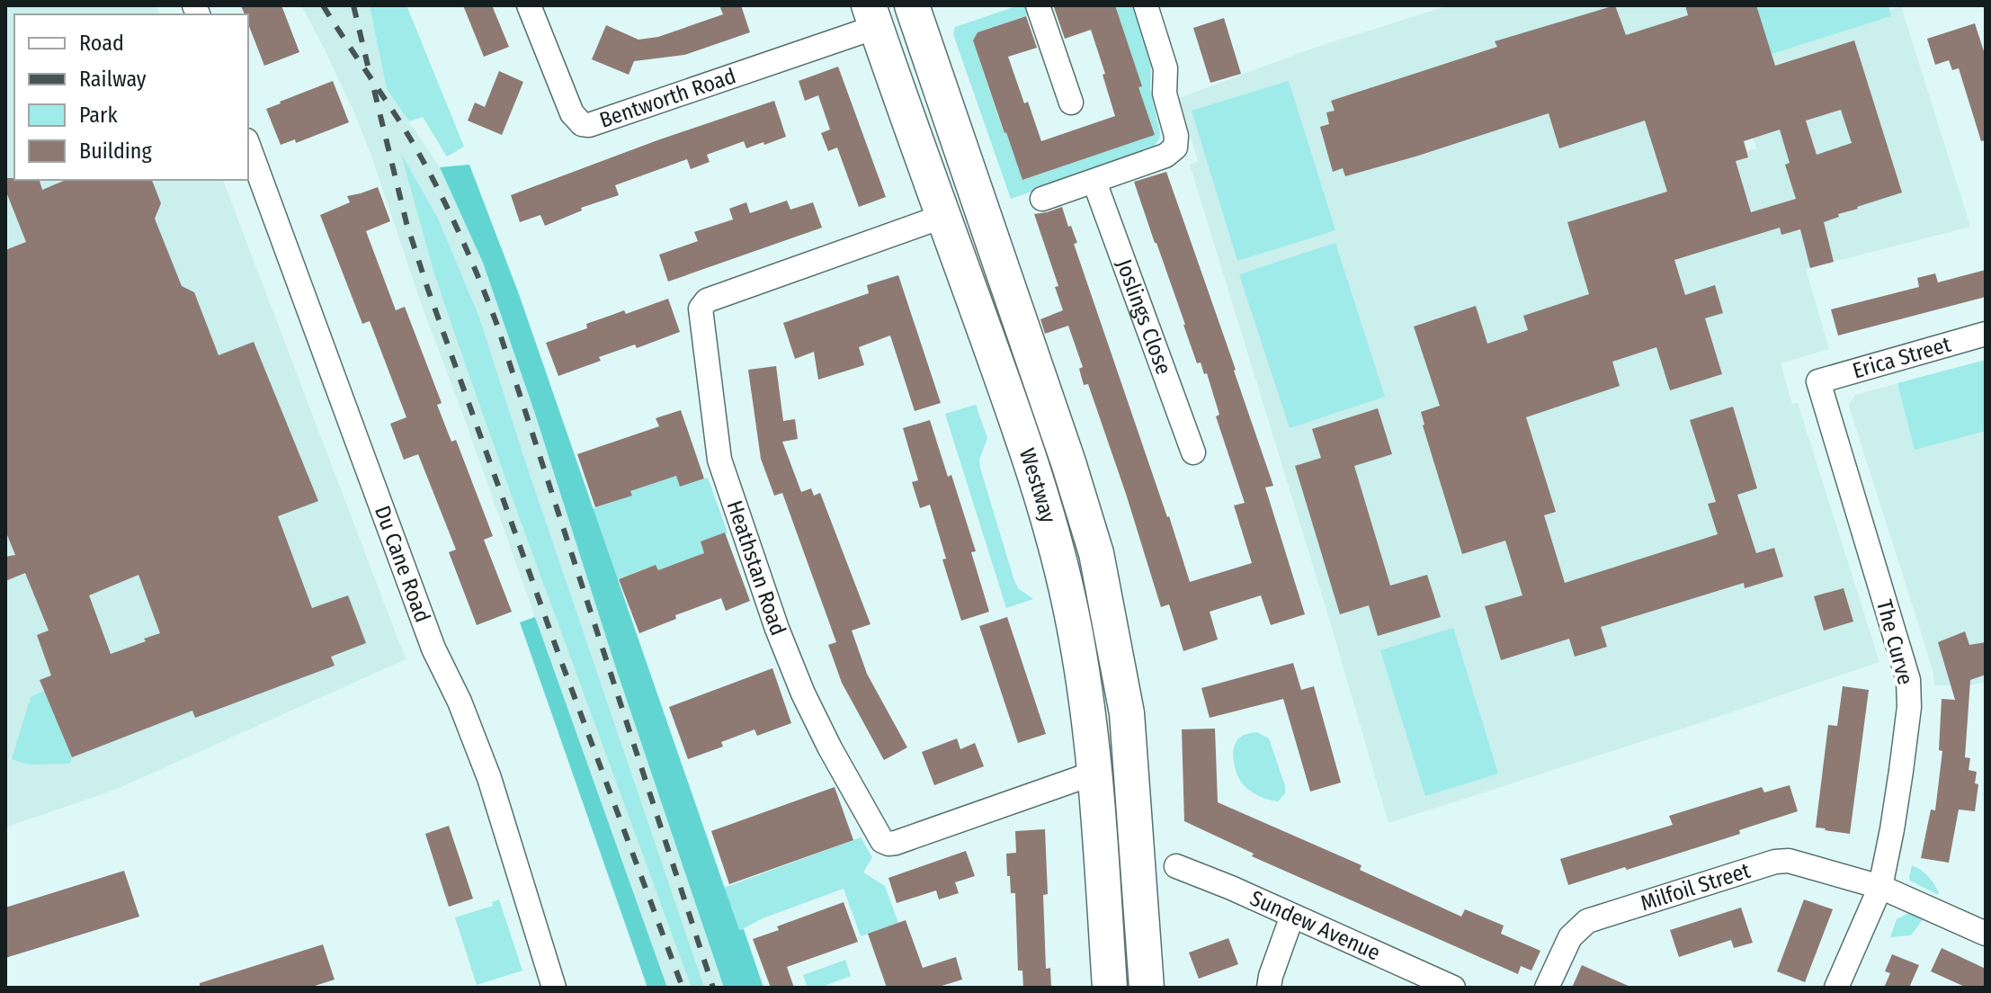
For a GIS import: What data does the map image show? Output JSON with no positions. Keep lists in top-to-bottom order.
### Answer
{
  "streets": {
    "highway": ["Westway"],
    "street": [
      "Bentworth Road",
      "Joslings Close",
      "Erica Street",
      "Du Cane Road",
      "Heathstan Road",
      "The Curve",
      "Milfoil Street",
      "Sundew Avenue"
    ]
  },
  "crossings": [
    ["Bentworth Road", "Westway"],
    ["Erica Street", "The Curve"],
    ["Westway", "Heathstan Road"],
    ["The Curve", "Milfoil Street"]
  ],
  "legend": [
    "Road",
    "Railway",
    "Park",
    "Building"
  ]
}
